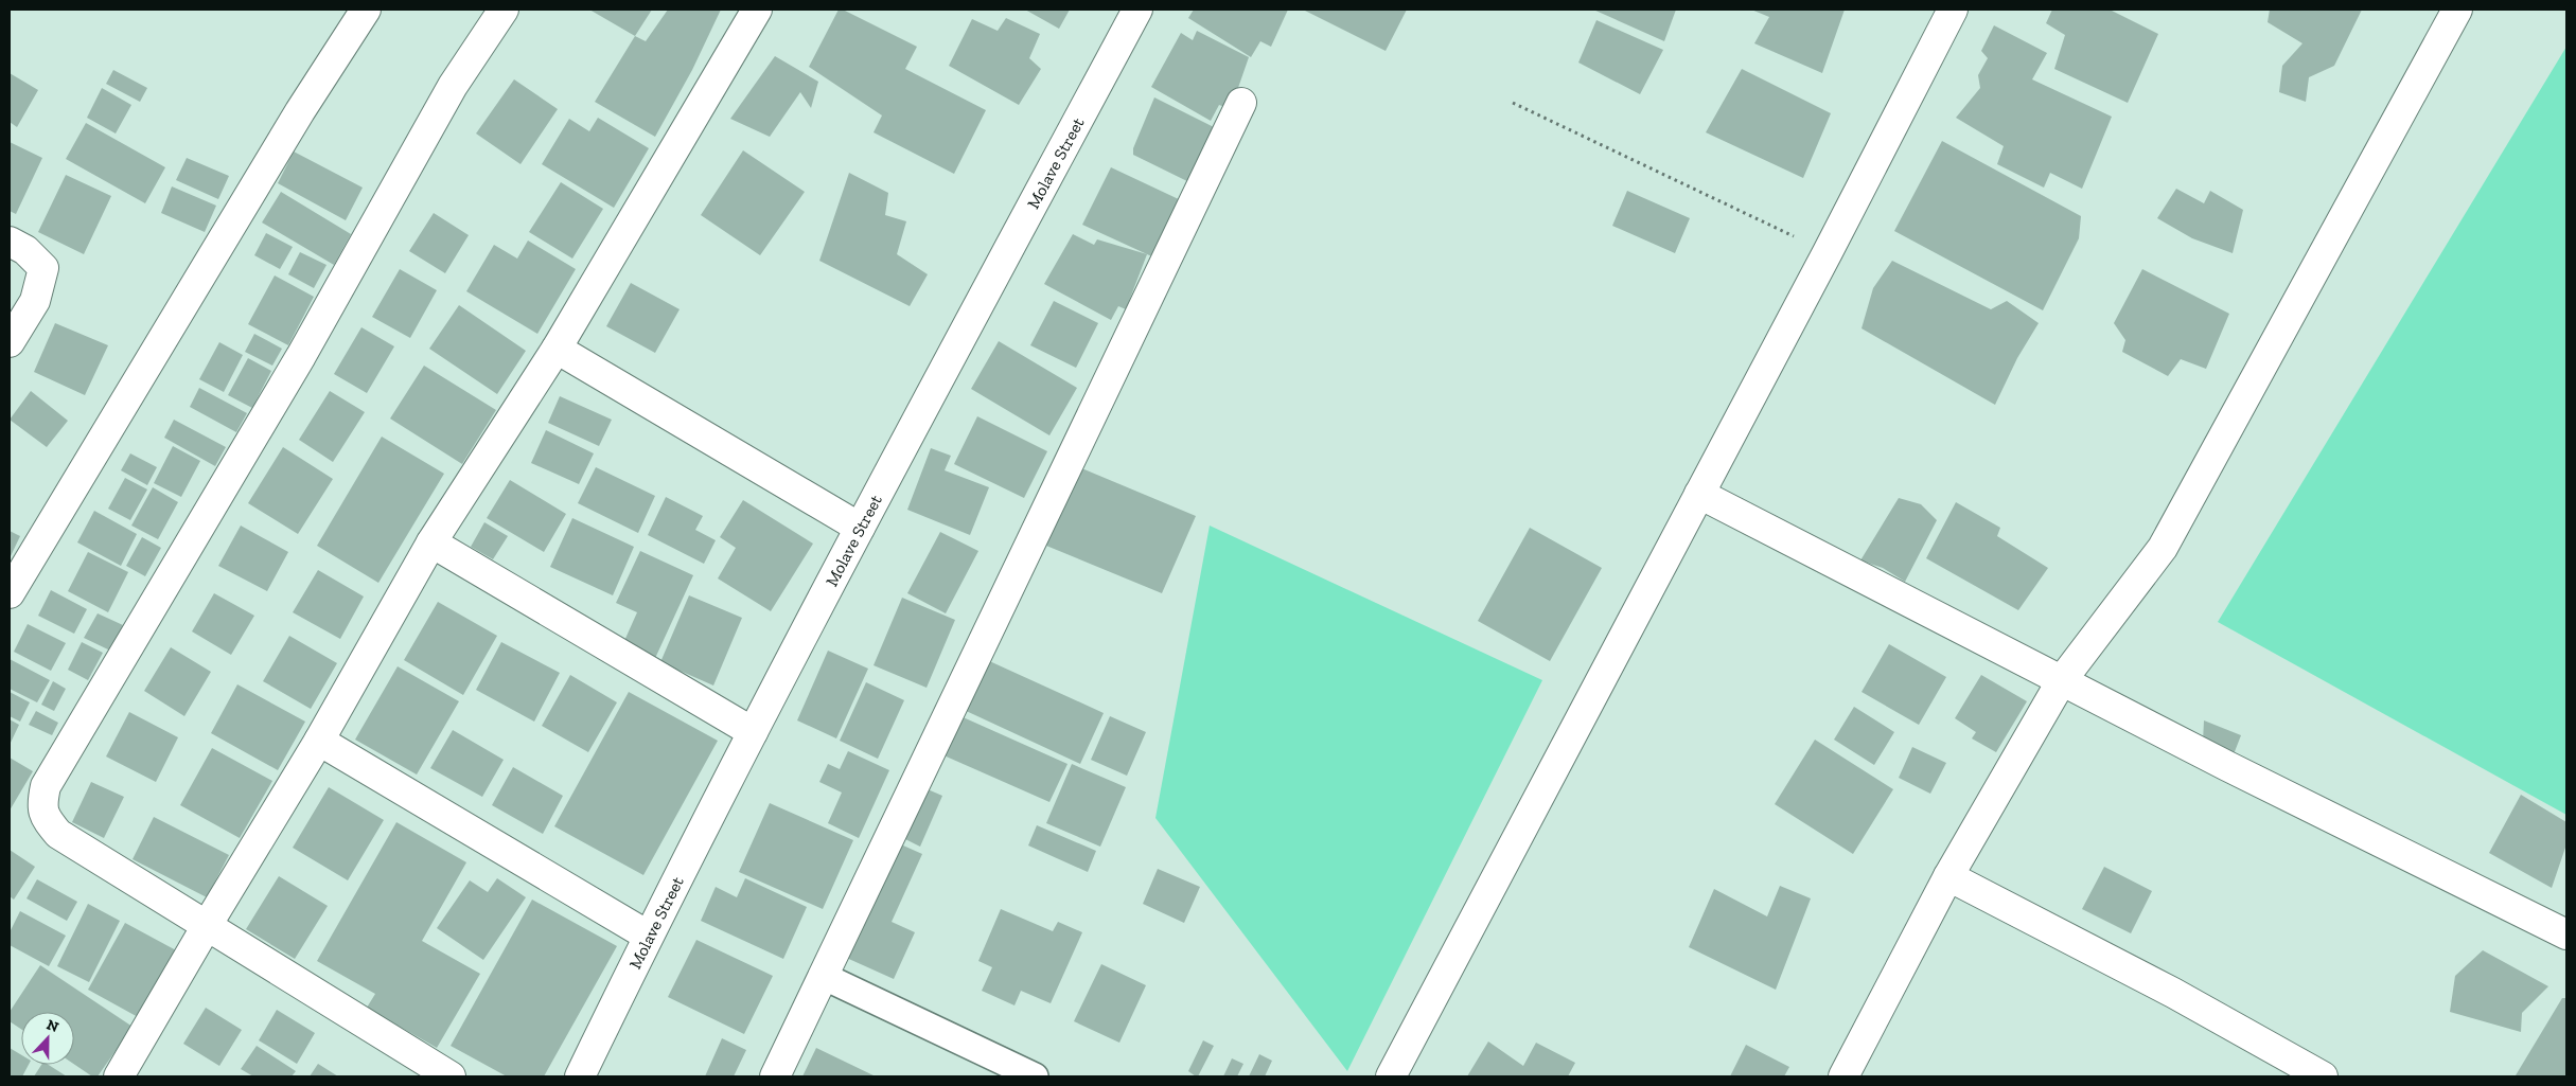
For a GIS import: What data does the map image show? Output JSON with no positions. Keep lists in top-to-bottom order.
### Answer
{
  "streets": {
    "street": ["Molave Street"]
  },
  "north": "top"
}
